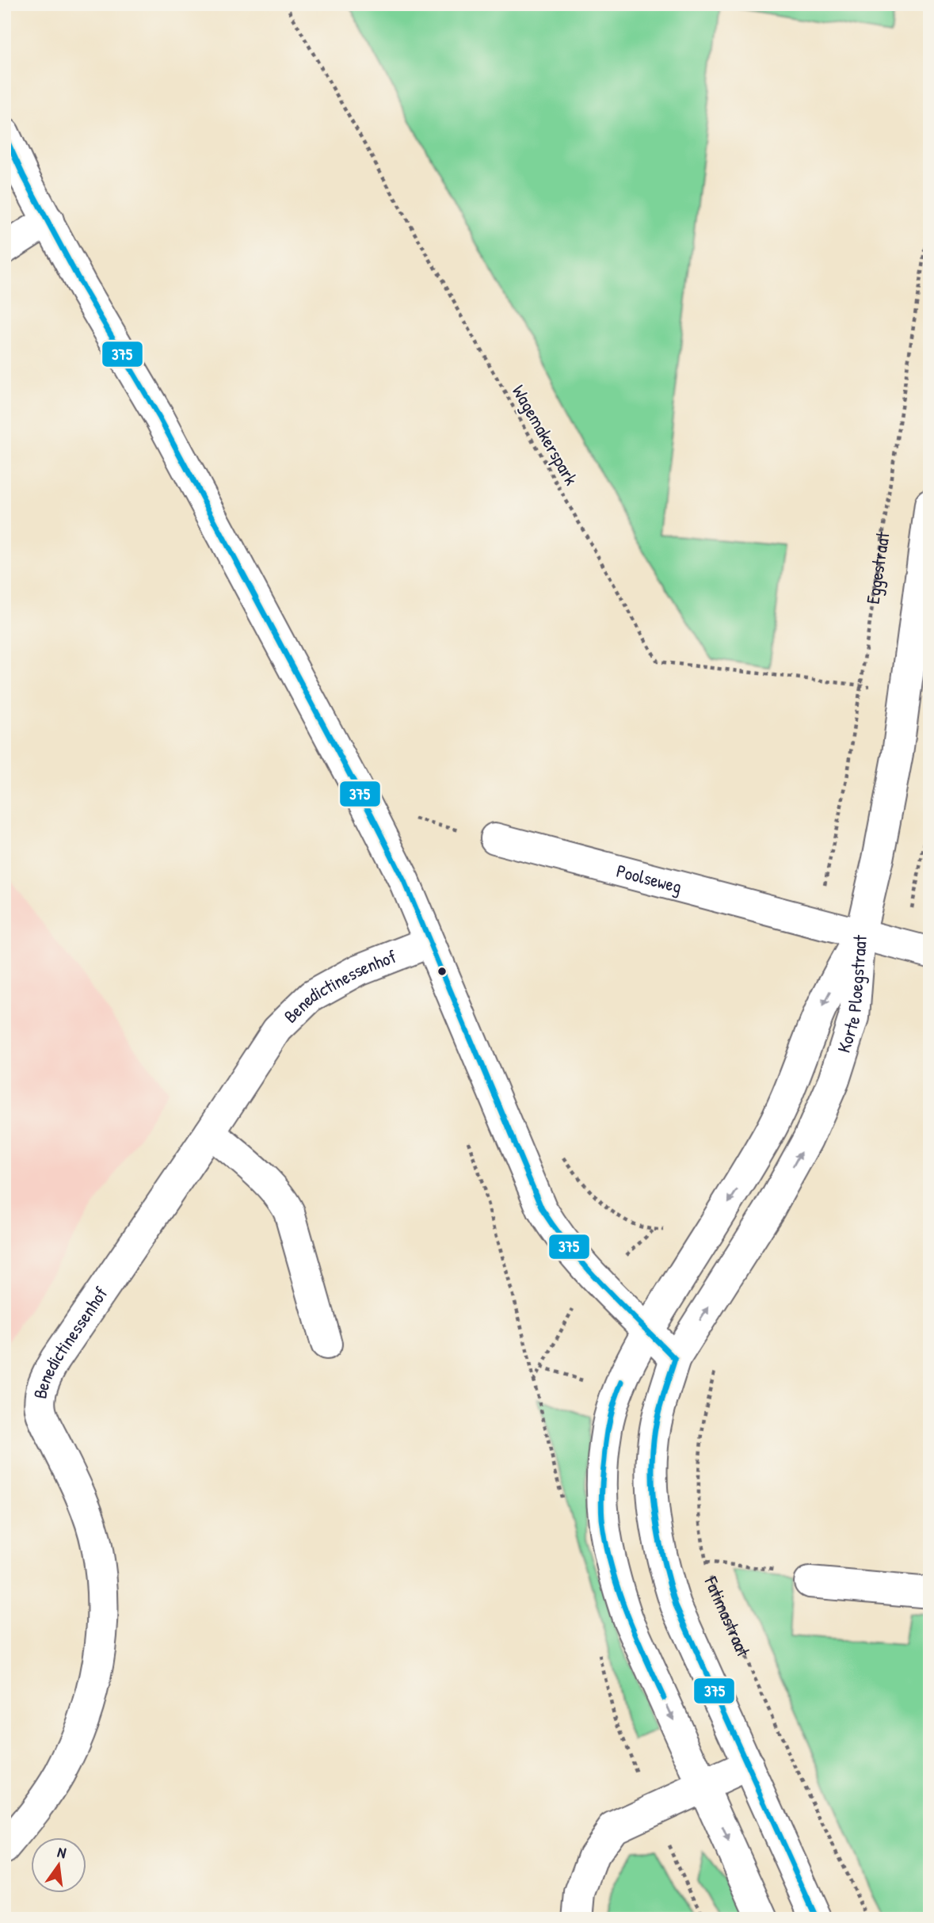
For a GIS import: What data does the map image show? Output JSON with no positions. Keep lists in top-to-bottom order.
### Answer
{
  "streets": {
    "street": ["Poolseweg", "Benedictinessenhof", "Korte Ploegstraat"],
    "path": ["Wagemakerspark", "Eggestraat", "Fatimastraat"]
  },
  "crossings": [
    ["Wagemakerspark", "Eggestraat"],
    ["Eggestraat", "Poolseweg"],
    ["Poolseweg", "Korte Ploegstraat"]
  ],
  "lines": ["transit line 375"],
  "north": "top"
}
